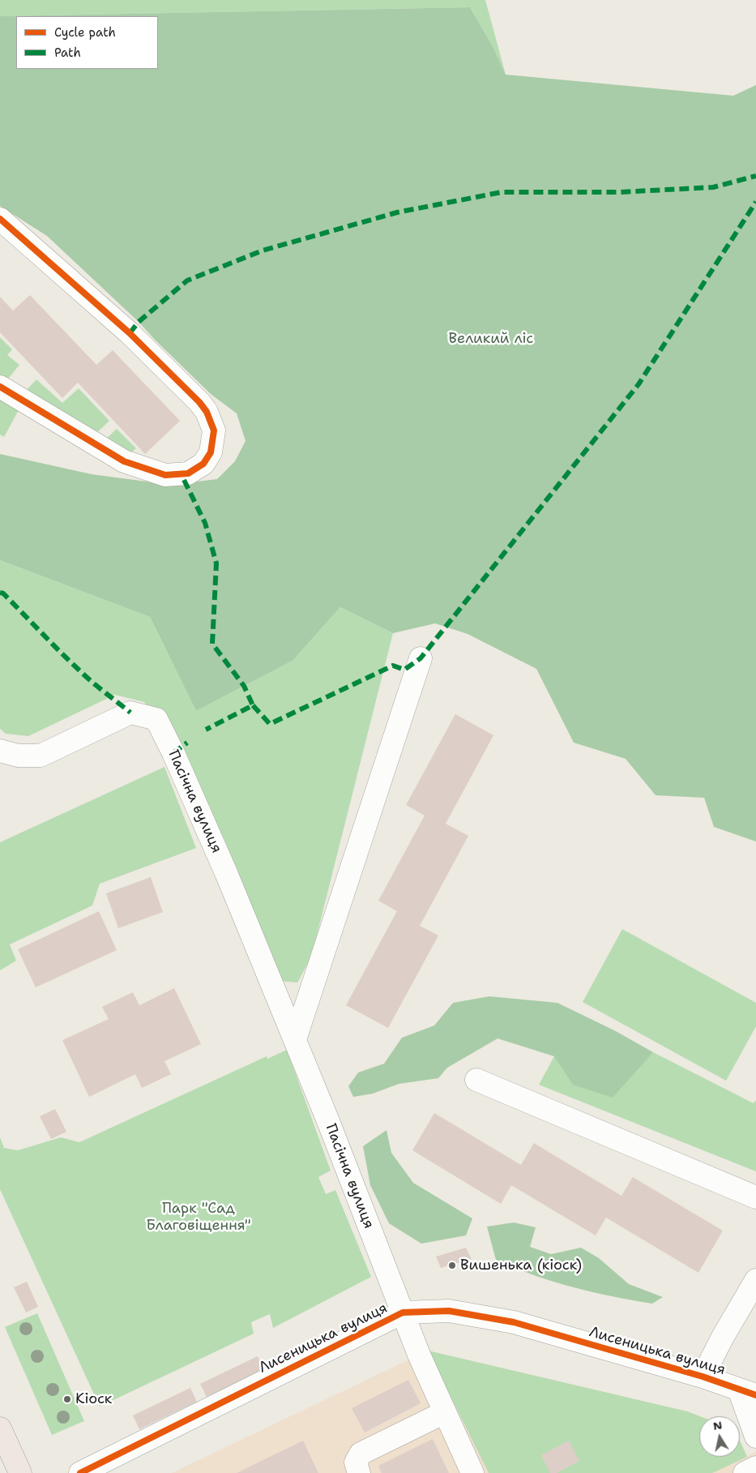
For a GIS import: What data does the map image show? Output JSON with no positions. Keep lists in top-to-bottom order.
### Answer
{
  "streets": {
    "street": ["Пасічна вулиця", "Лисеницька вулиця"]
  },
  "crossings": [
    ["Пасічна вулиця", "Лисеницька вулиця"]
  ],
  "parks": ["Великий ліс", "Парк \"Сад Благовіщення\""],
  "places": ["Вишенька (кіоск)", "Кіоск"],
  "legend": ["Cycle path", "Path"],
  "north": "top"
}
